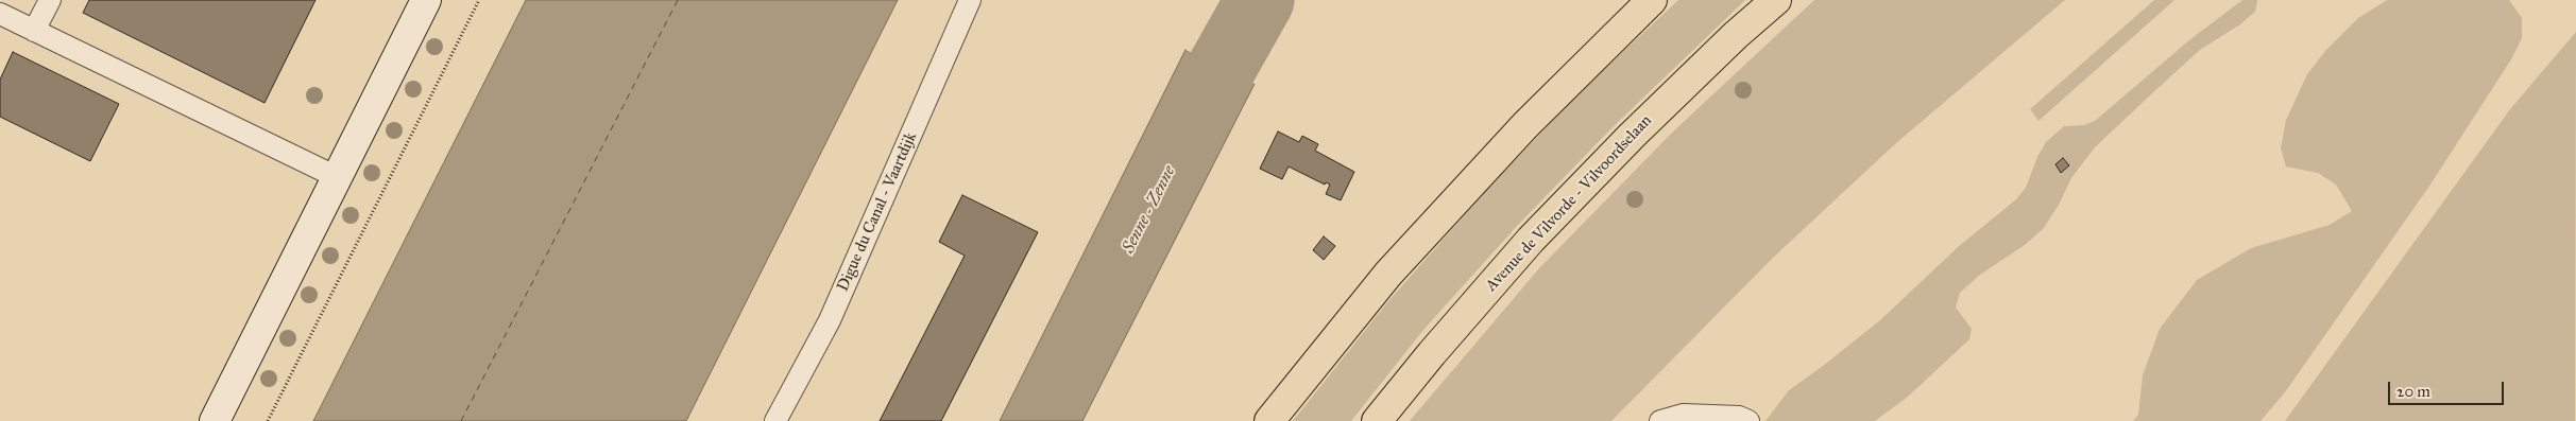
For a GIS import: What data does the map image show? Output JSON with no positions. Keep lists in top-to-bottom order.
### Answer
{
  "streets": {
    "main road": ["Avenue de Vilvorde - Vilvoordselaan"],
    "lane": ["Digue du Canal - Vaartdijk"]
  },
  "water": ["Senne - Zenne"],
  "scale_bar": "20 m"
}
